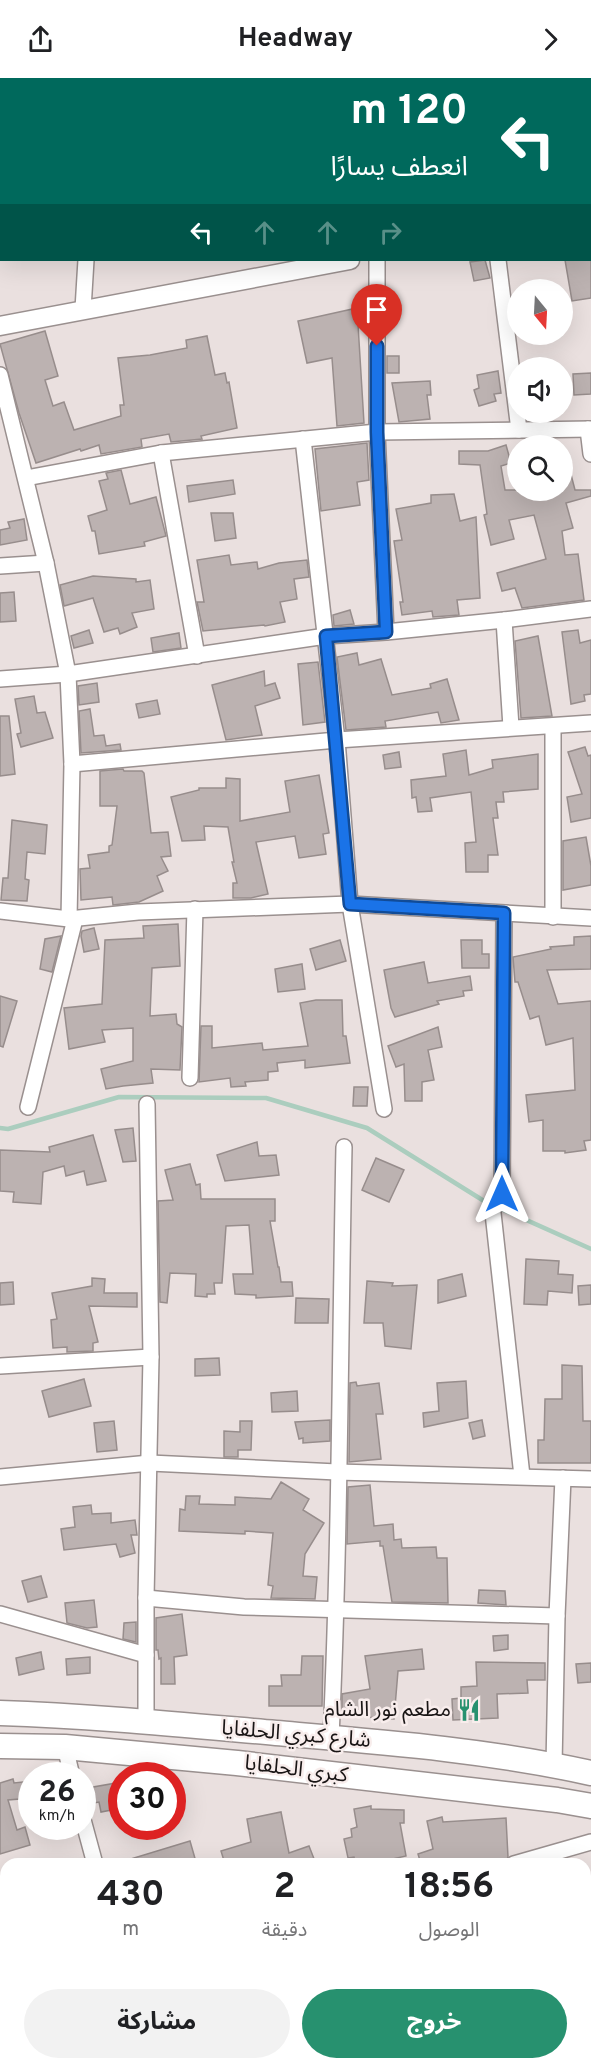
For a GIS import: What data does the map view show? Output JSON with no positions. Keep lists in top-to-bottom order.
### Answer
{
  "streets": {
    "main road": ["شارع كبري الحلفايا", "كبري الحلفايا"]
  },
  "places": {
    "restaurant": ["مطعم نور الشام"]
  },
  "north": "bottom",
  "page": {
    "header": "Headway",
    "turn": ["120 m", "انعطف يسارًا"],
    "speed": "26 km/h",
    "limit": "30",
    "eta": [
      "18:56",
      "الوصول",
      "2",
      "دقيقة",
      "430",
      "m"
    ],
    "buttons": ["خروج", "مشاركة"]
  }
}
